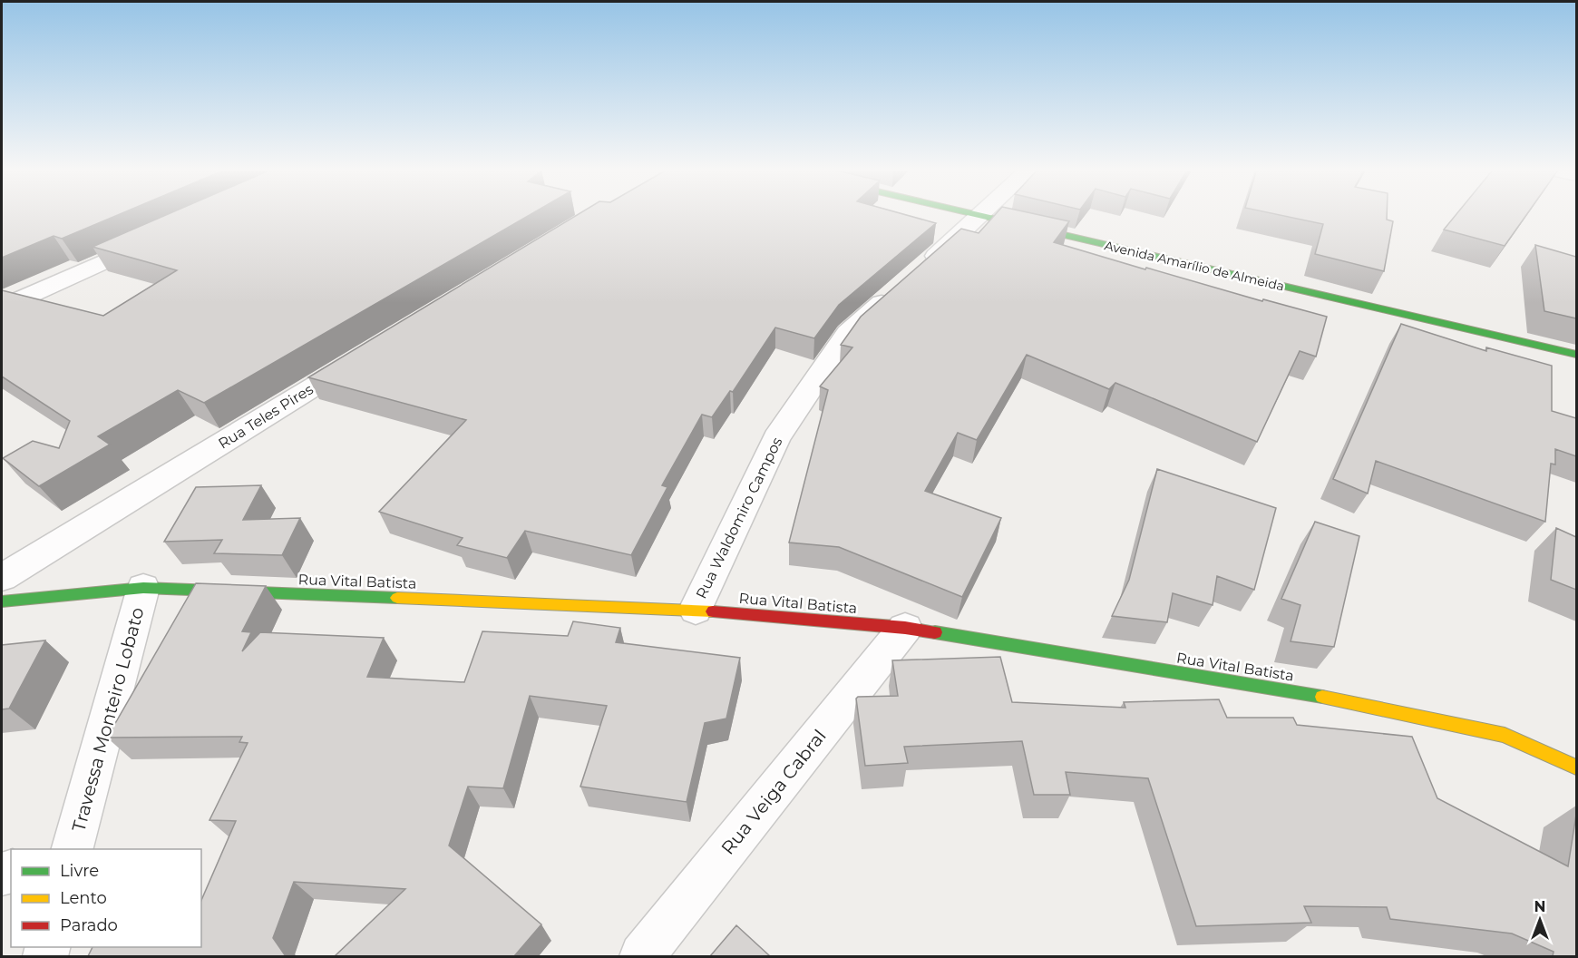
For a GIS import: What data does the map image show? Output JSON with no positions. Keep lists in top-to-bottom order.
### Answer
{
  "streets": {
    "street": [
      "Avenida Amarílio de Almeida",
      "Rua Teles Pires",
      "Rua Waldomiro Campos",
      "Rua Vital Batista",
      "Travessa Monteiro Lobato",
      "Rua Veiga Cabral"
    ]
  },
  "crossings": [
    ["Avenida Amarílio de Almeida", "Rua Waldomiro Campos"],
    ["Rua Waldomiro Campos", "Rua Vital Batista"],
    ["Rua Vital Batista", "Travessa Monteiro Lobato"],
    ["Rua Vital Batista", "Rua Veiga Cabral"]
  ],
  "legend": ["Livre", "Lento", "Parado"],
  "north": "top"
}
